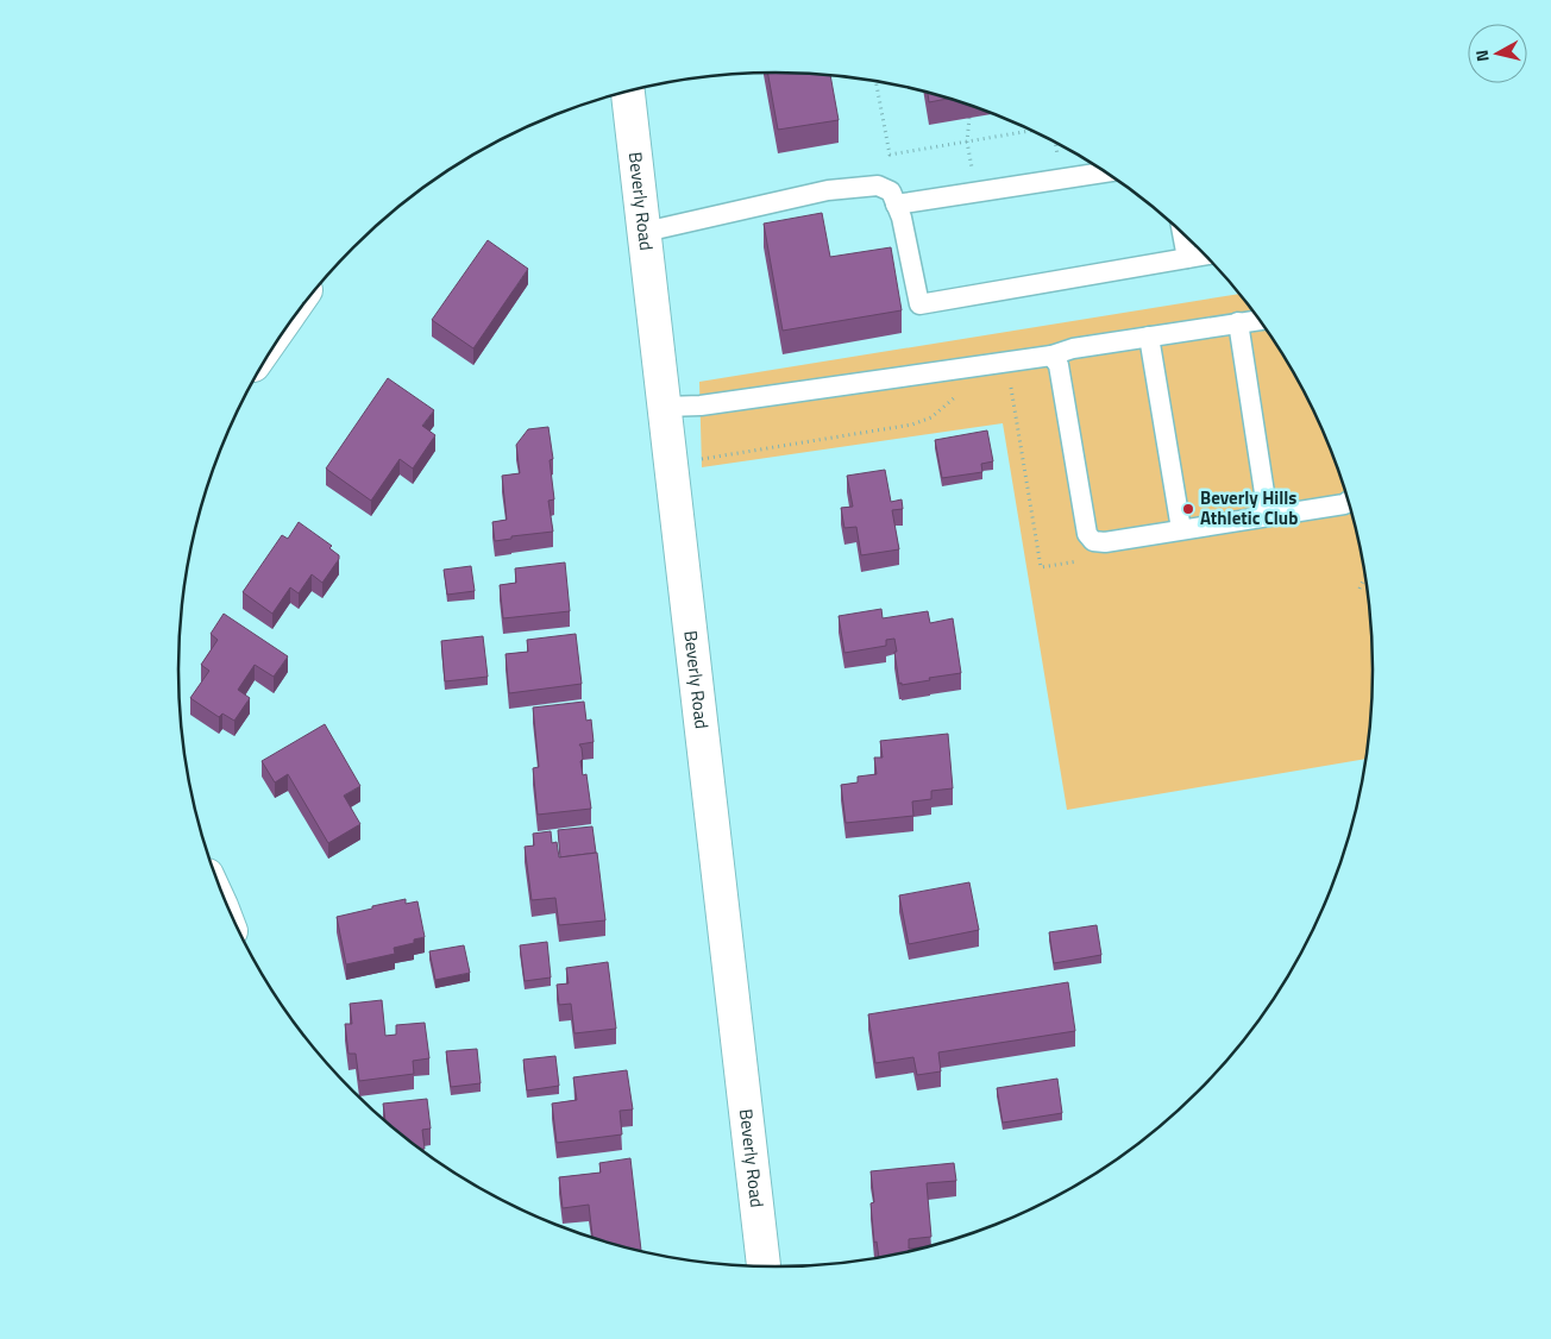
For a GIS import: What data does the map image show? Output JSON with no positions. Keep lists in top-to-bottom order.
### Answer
{
  "streets": {
    "street": ["Beverly Road"]
  },
  "places": ["Beverly Hills Athletic Club"],
  "north": "left"
}
